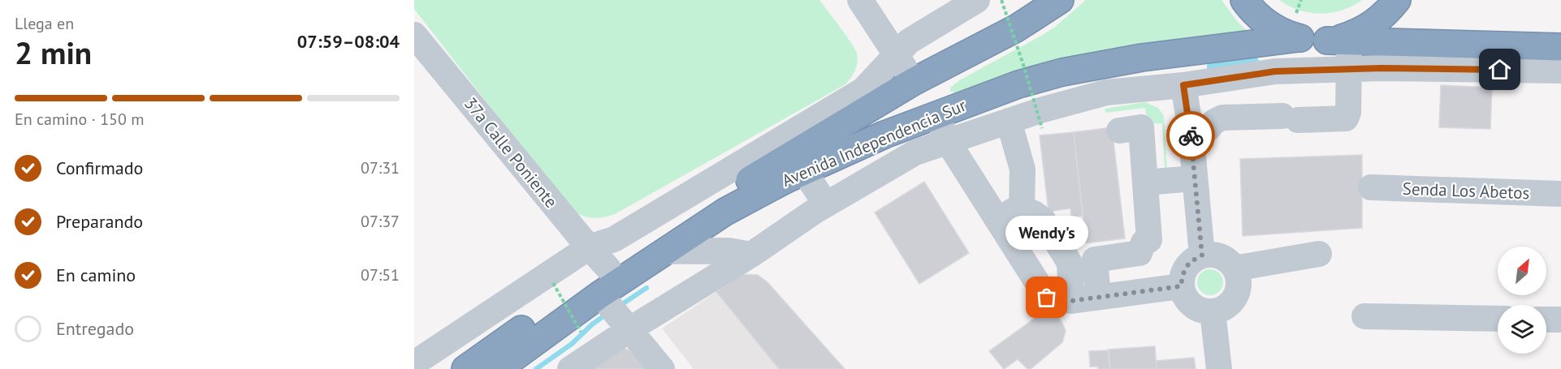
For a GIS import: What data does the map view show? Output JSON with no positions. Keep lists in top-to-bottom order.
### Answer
{
  "streets": {
    "highway": ["Avenida Independencia Sur"],
    "street": ["37a Calle Poniente", "Senda Los Abetos"]
  },
  "crossings": [
    ["Avenida Independencia Sur", "37a Calle Poniente"]
  ],
  "places": ["Wendy's"],
  "north": "top right",
  "page": {
    "heading": ["2 min", "Llega en", "07:59–08:04"],
    "bar": "En camino · 150 m",
    "list": [
      ["Confirmado", "07:31"],
      ["Preparando", "07:37"],
      ["En camino", "07:51"],
      "Entregado"
    ],
    "bubble": "Wendy's"
  }
}
